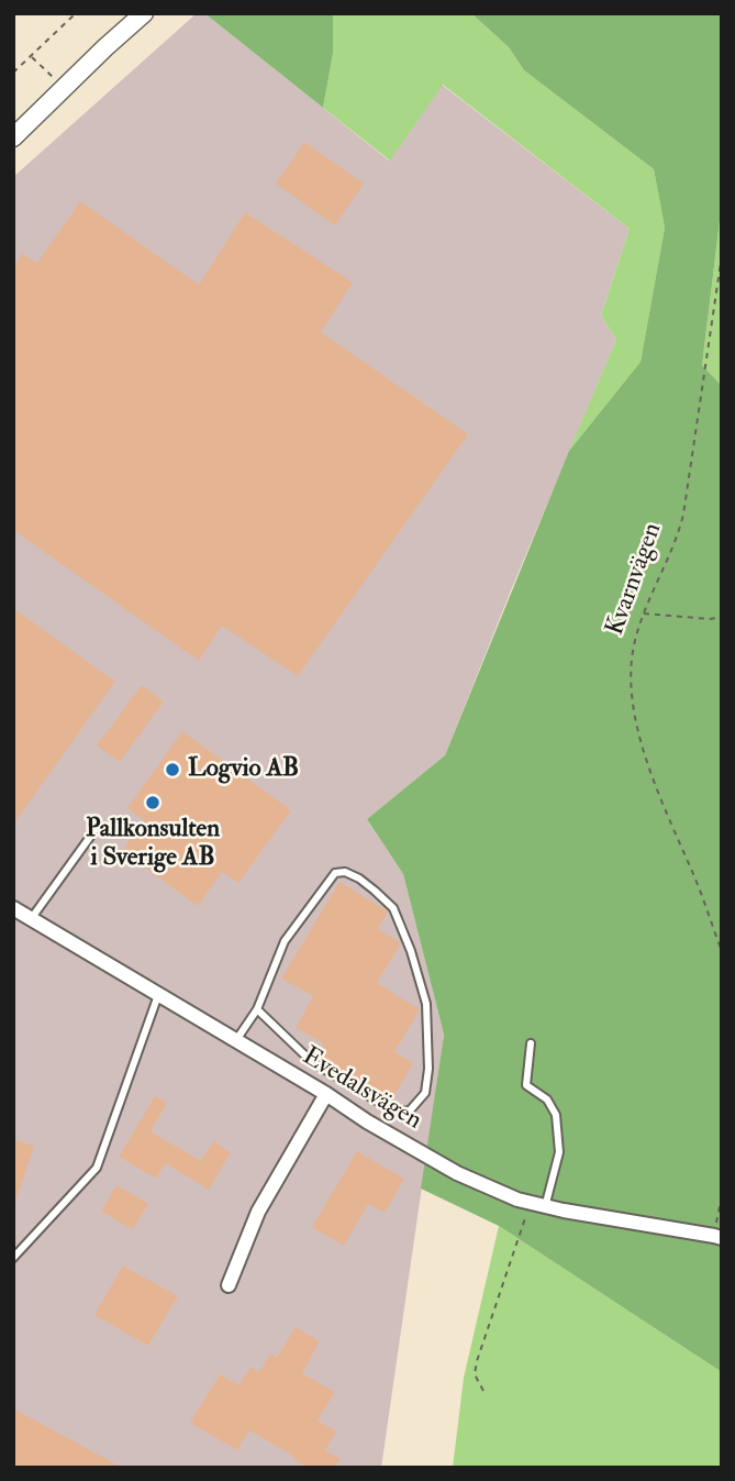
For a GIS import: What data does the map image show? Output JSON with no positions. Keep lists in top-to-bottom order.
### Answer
{
  "streets": {
    "street": ["Evedalsvägen"],
    "path": ["Kvarnvägen"]
  },
  "places": ["Logvio AB", "Pallkonsulten i Sverige AB"]
}
